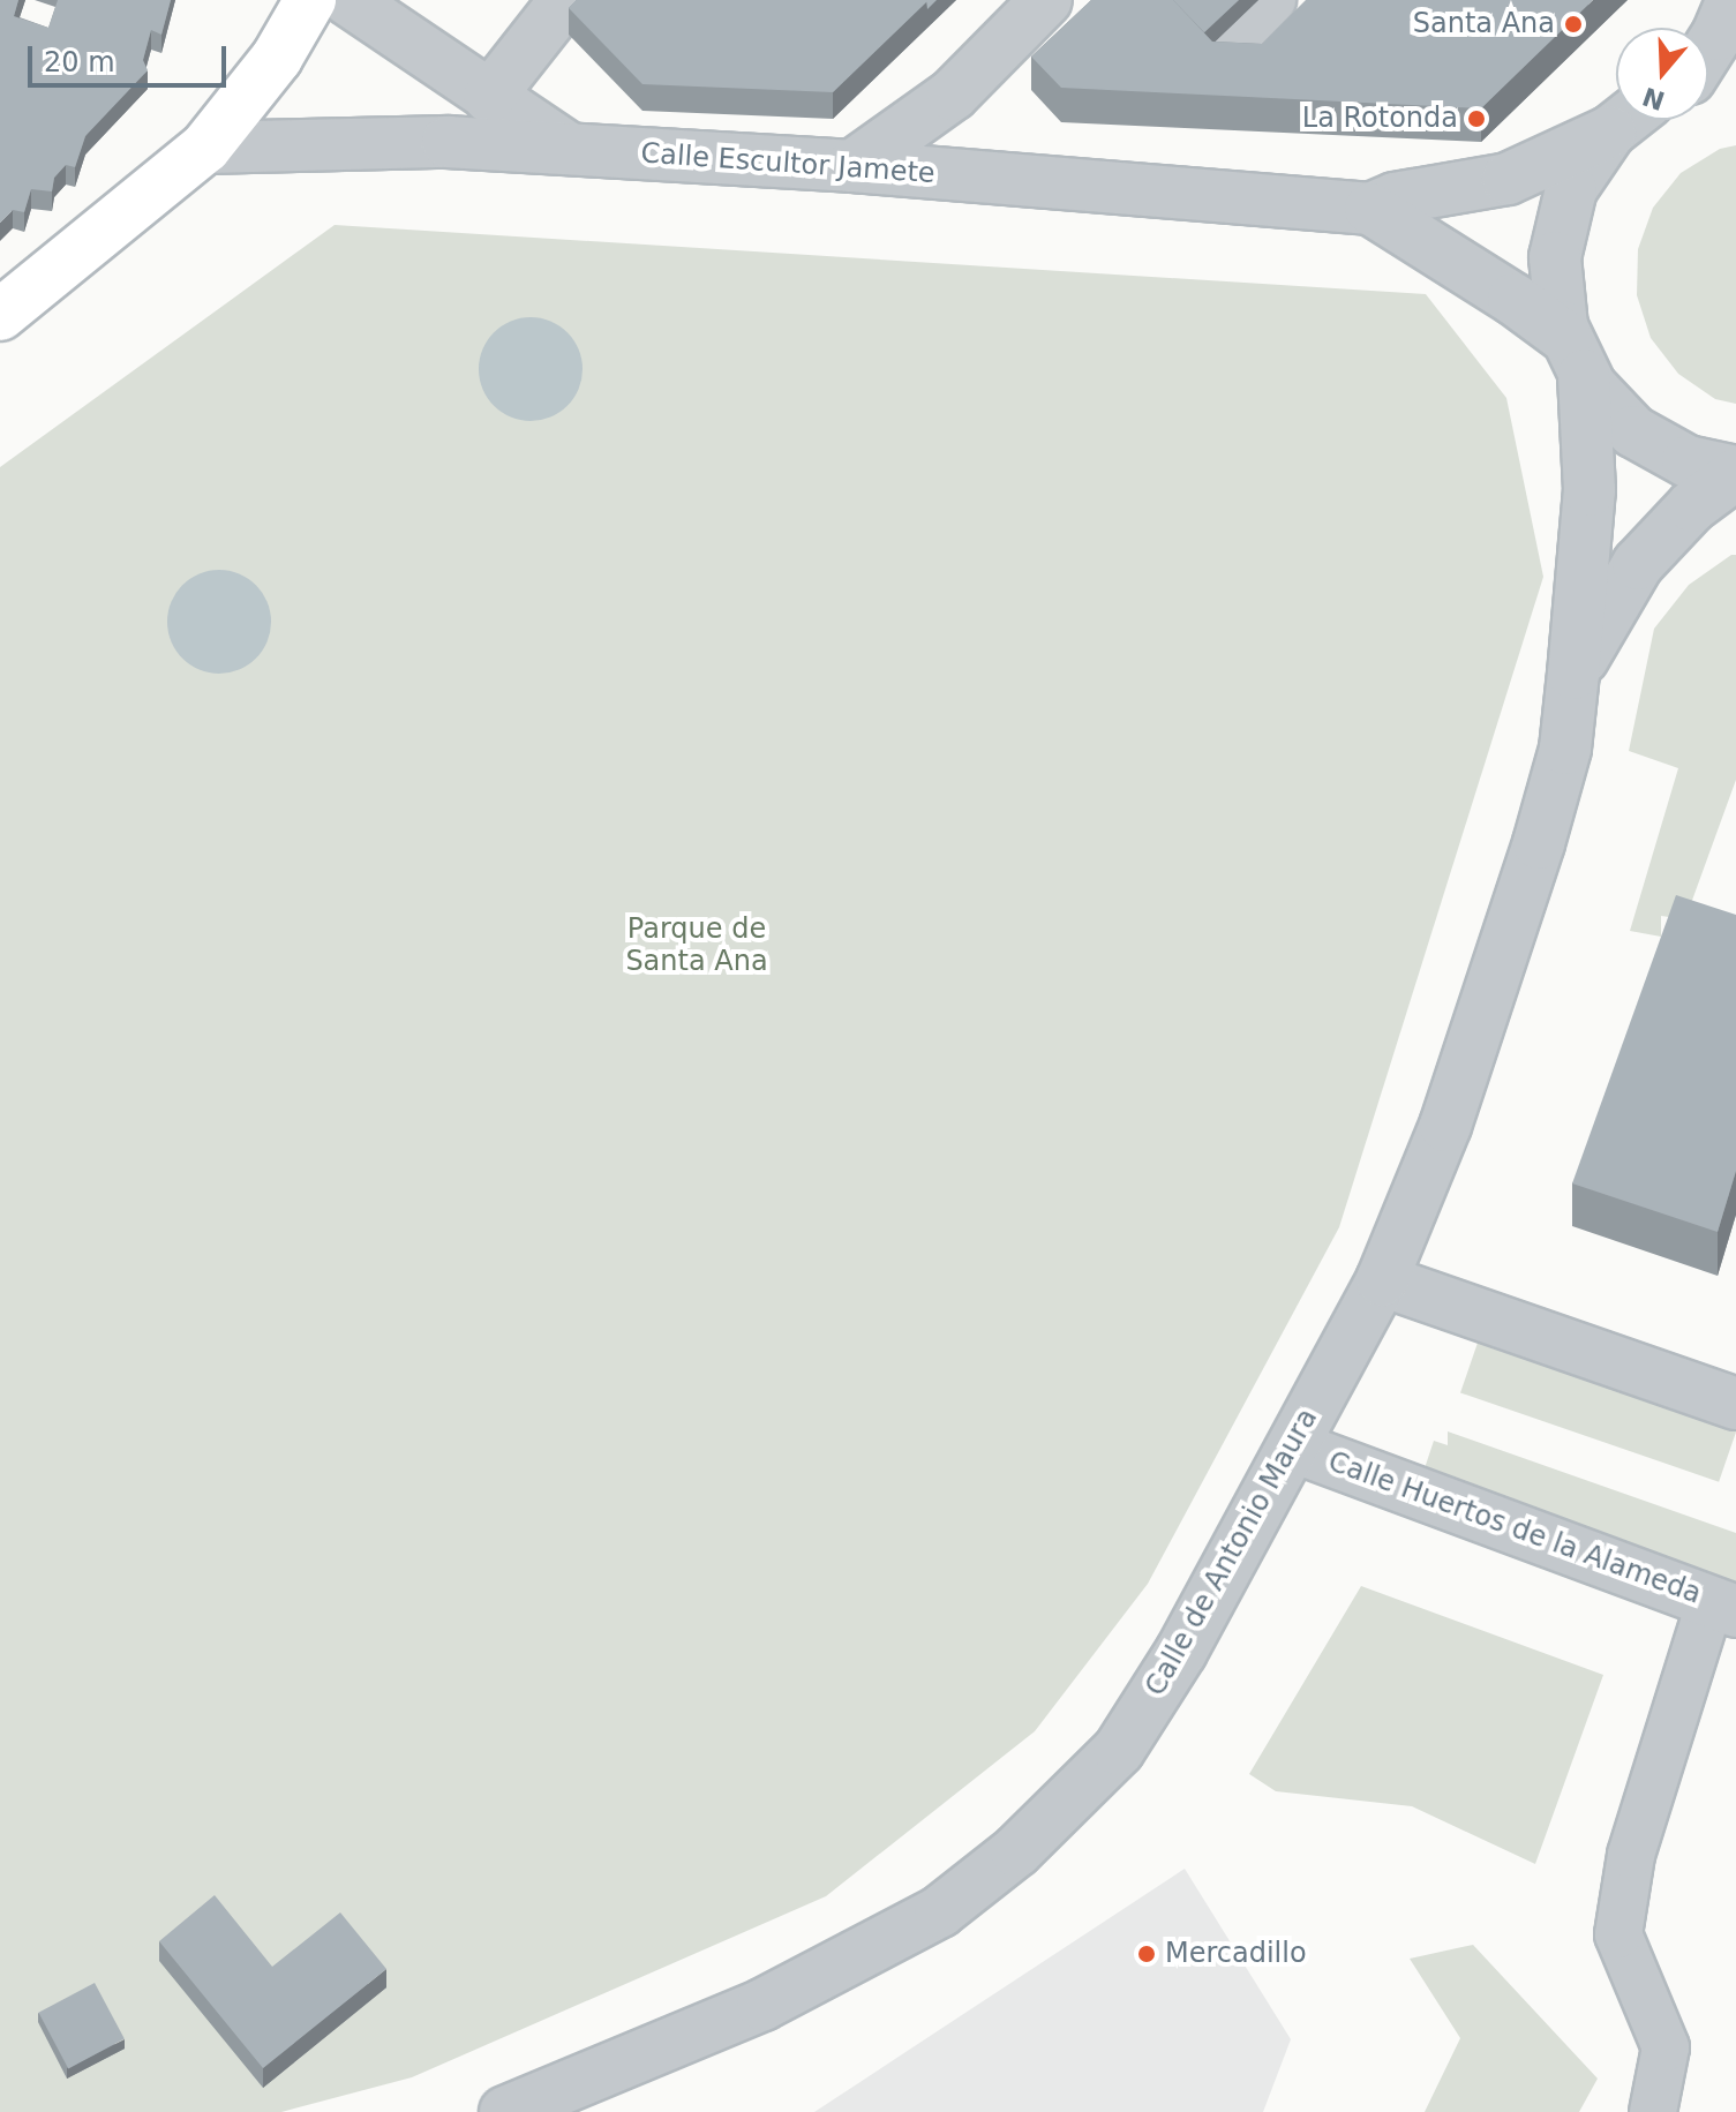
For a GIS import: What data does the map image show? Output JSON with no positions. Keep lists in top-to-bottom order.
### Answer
{
  "streets": {
    "street": ["Calle Escultor Jamete", "Calle Huertos de la Alameda", "Calle de Antonio Maura"]
  },
  "crossings": [
    ["Calle Escultor Jamete", "Calle de Antonio Maura"],
    ["Calle Huertos de la Alameda", "Calle de Antonio Maura"]
  ],
  "parks": ["Parque de Santa Ana"],
  "places": ["Santa Ana", "La Rotonda", "Mercadillo"],
  "scale_bar": "20 m",
  "north": "bottom"
}
